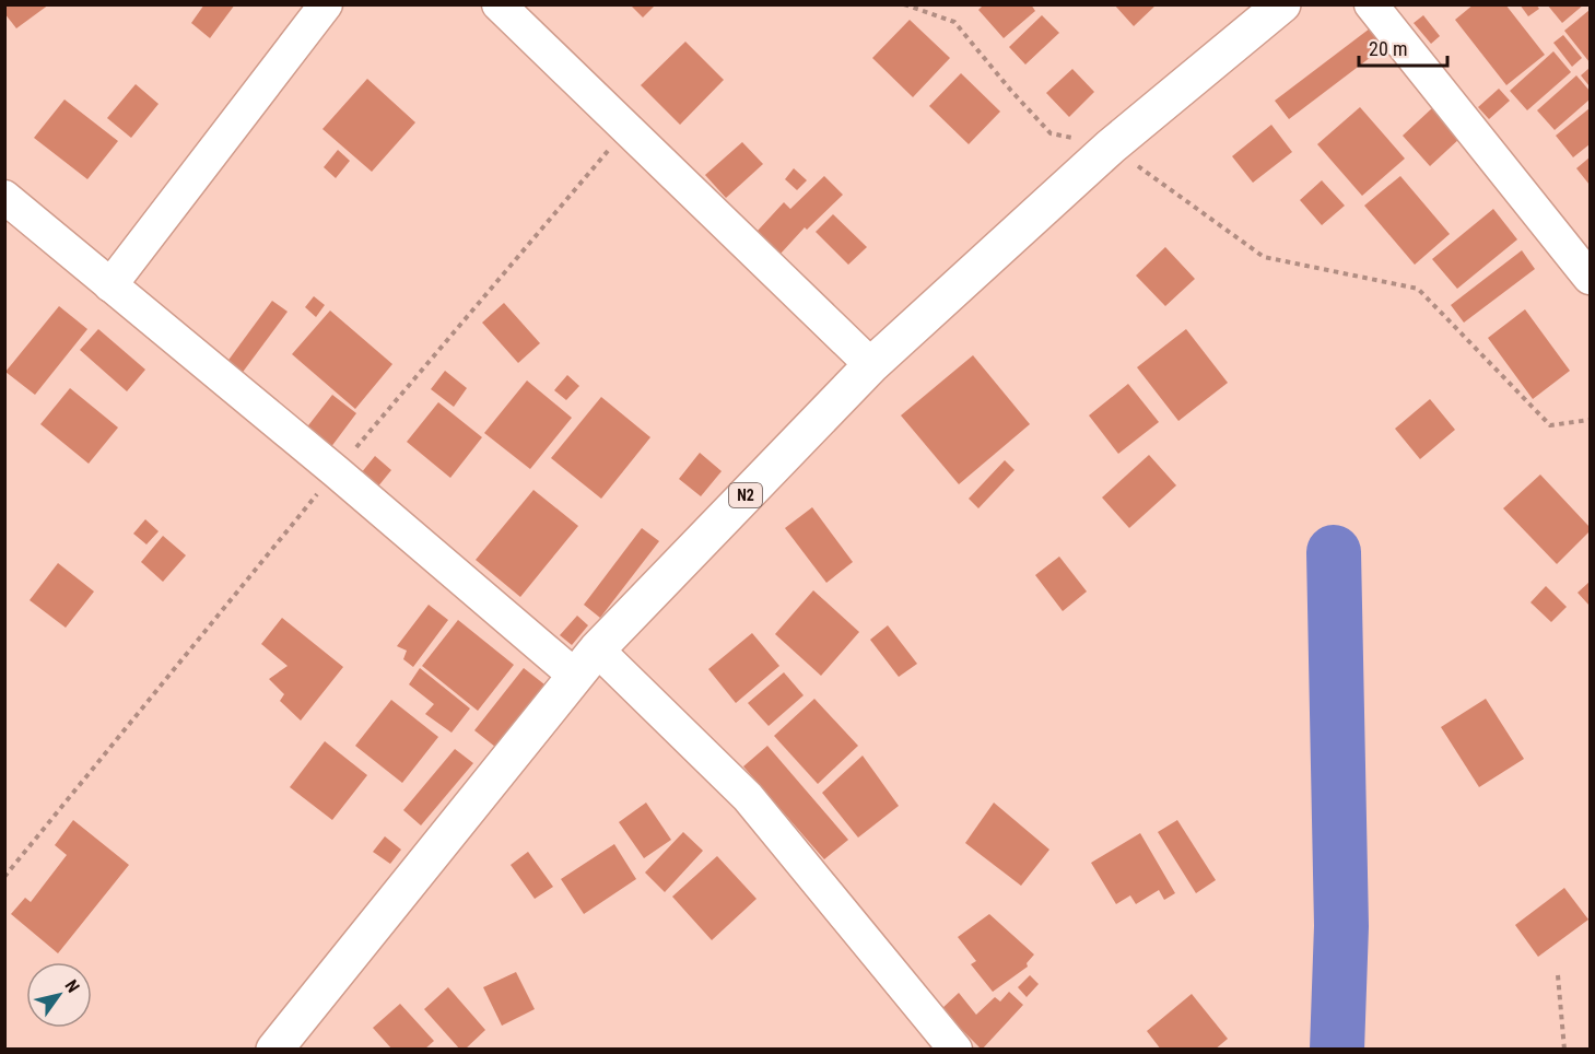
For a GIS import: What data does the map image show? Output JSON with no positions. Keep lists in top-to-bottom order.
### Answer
{
  "streets": {
    "highway": ["N2"]
  },
  "scale_bar": "20 m",
  "north": "top right"
}
